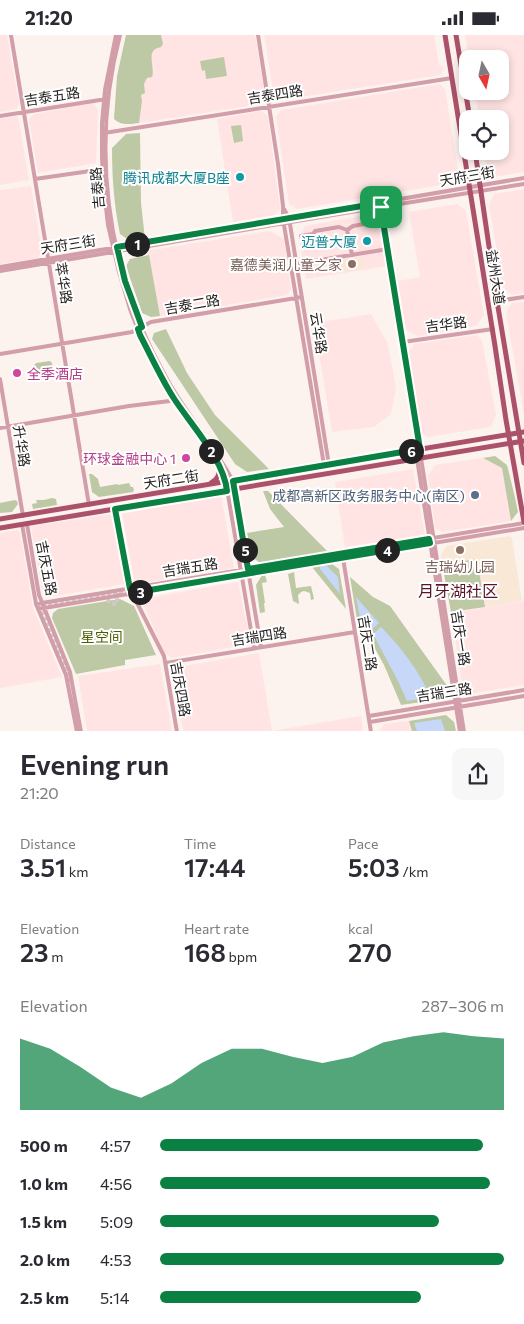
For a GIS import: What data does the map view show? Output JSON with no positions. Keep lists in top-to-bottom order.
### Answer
{
  "streets": {
    "main road": ["益州大道", "天府二街"],
    "street": [
      "吉泰四路",
      "吉泰五路",
      "天府三街",
      "吉泰路",
      "萃华路",
      "吉泰二路",
      "吉华路",
      "云华路",
      "升华路",
      "吉瑞五路",
      "吉庆五路",
      "吉瑞四路",
      "吉庆一路",
      "吉庆二路",
      "吉庆四路",
      "吉瑞三路"
    ]
  },
  "crossings": [
    ["吉泰四路", "吉泰路"],
    ["吉泰四路", "益州大道"],
    ["吉泰四路", "云华路"],
    ["吉泰五路", "吉泰路"],
    ["吉泰五路", "萃华路"],
    ["天府三街", "吉泰路"],
    ["天府三街", "益州大道"],
    ["天府三街", "萃华路"],
    ["天府三街", "云华路"],
    ["吉泰路", "吉泰二路"],
    ["吉泰路", "天府二街"],
    ["吉泰路", "吉瑞五路"],
    ["吉泰路", "吉瑞四路"],
    ["益州大道", "吉华路"],
    ["益州大道", "天府二街"],
    ["益州大道", "吉瑞五路"],
    ["萃华路", "吉泰二路"],
    ["萃华路", "天府二街"],
    ["吉泰二路", "云华路"],
    ["云华路", "天府二街"],
    ["升华路", "天府二街"],
    ["天府二街", "吉庆五路"],
    ["天府二街", "吉庆一路"],
    ["天府二街", "吉庆四路"],
    ["吉瑞五路", "吉庆五路"],
    ["吉瑞五路", "吉庆一路"],
    ["吉瑞五路", "吉庆二路"],
    ["吉瑞五路", "吉庆四路"],
    ["吉瑞四路", "吉庆二路"],
    ["吉瑞四路", "吉庆四路"],
    ["吉庆一路", "吉瑞三路"],
    ["吉庆二路", "吉瑞三路"]
  ],
  "districts": ["月牙湖社区"],
  "parks": ["星空间"],
  "places": [
    "腾讯成都大厦B座",
    "迈普大厦",
    "嘉德美润儿童之家",
    "全季酒店",
    "环球金融中心 1",
    "成都高新区政务服务中心(南区)",
    "吉瑞幼儿园"
  ],
  "north": "bottom",
  "page": {
    "status": "21:20",
    "pins": [
      "1",
      "2",
      "6",
      "4",
      "5",
      "3"
    ],
    "heading": ["Evening run", "21:20"],
    "stats": [
      ["Distance", "3.51 km"],
      ["Time", "17:44"],
      ["Pace", "5:03 /km"],
      ["Elevation", "23 m"],
      ["Heart rate", "168 bpm"],
      ["kcal", "270"]
    ],
    "chart": ["Elevation", "287–306 m"],
    "list": [
      {
        "name": "500 m",
        "note": "4:57"
      },
      {
        "name": "1.0 km",
        "note": "4:56"
      },
      {
        "name": "1.5 km",
        "note": "5:09"
      },
      {
        "name": "2.0 km",
        "note": "4:53"
      },
      {
        "name": "2.5 km",
        "note": "5:14"
      }
    ]
  }
}
